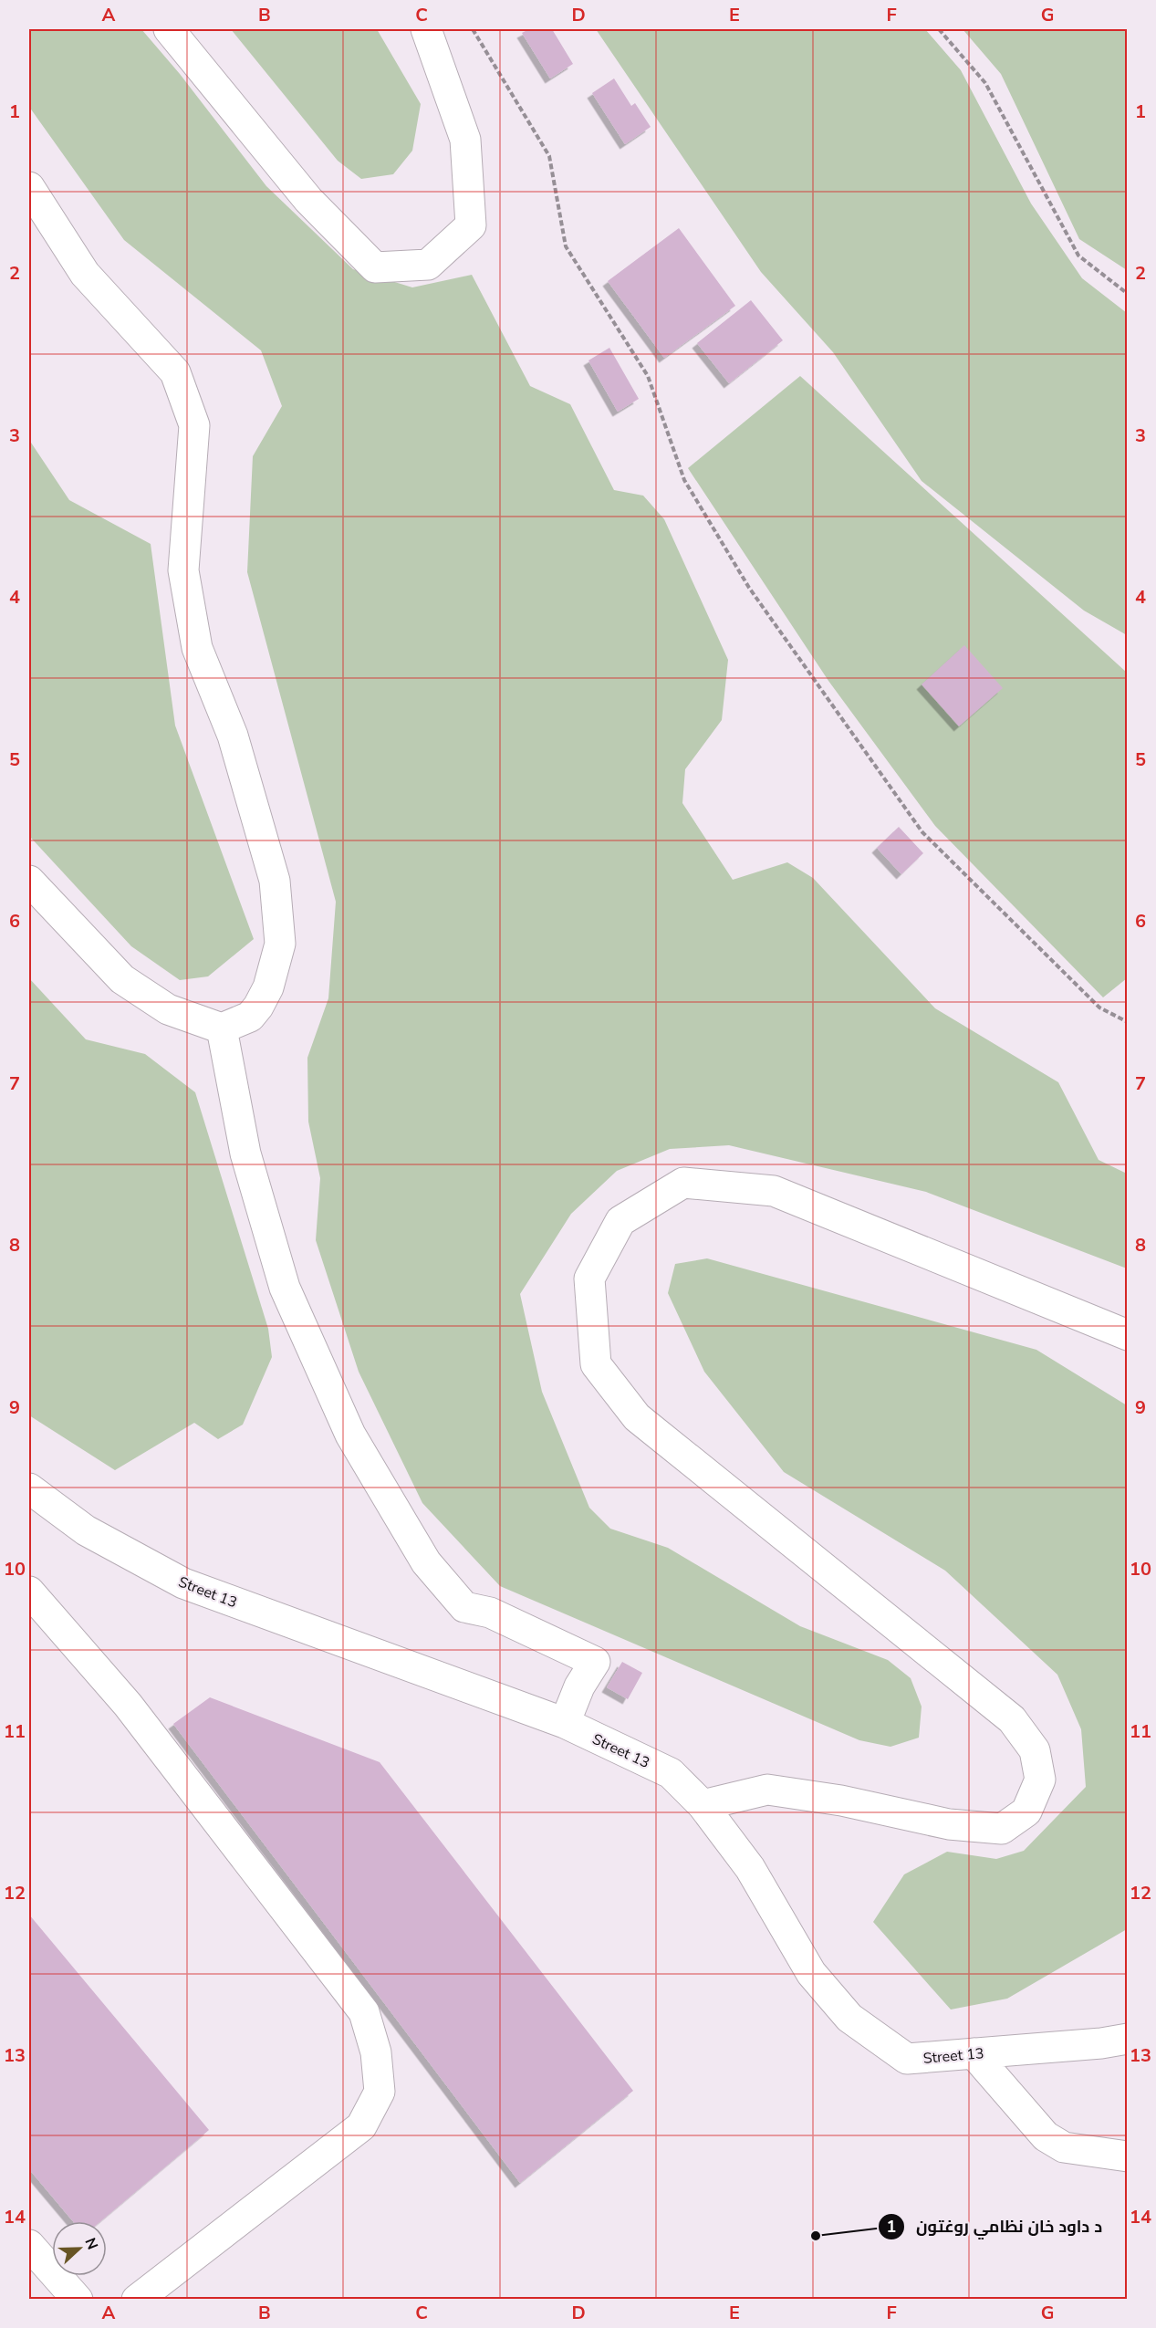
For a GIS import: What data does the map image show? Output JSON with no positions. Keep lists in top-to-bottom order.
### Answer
{
  "streets": {
    "street": ["Street 13"]
  },
  "places": ["د داود خان نظامي روغتون"],
  "north": "right",
  "grid": {
    "columns": [
      "A",
      "B",
      "C",
      "D",
      "E",
      "F",
      "G"
    ],
    "rows": [
      "1",
      "2",
      "3",
      "4",
      "5",
      "6",
      "7",
      "8",
      "9",
      "10",
      "11",
      "12",
      "13",
      "14"
    ]
  }
}
